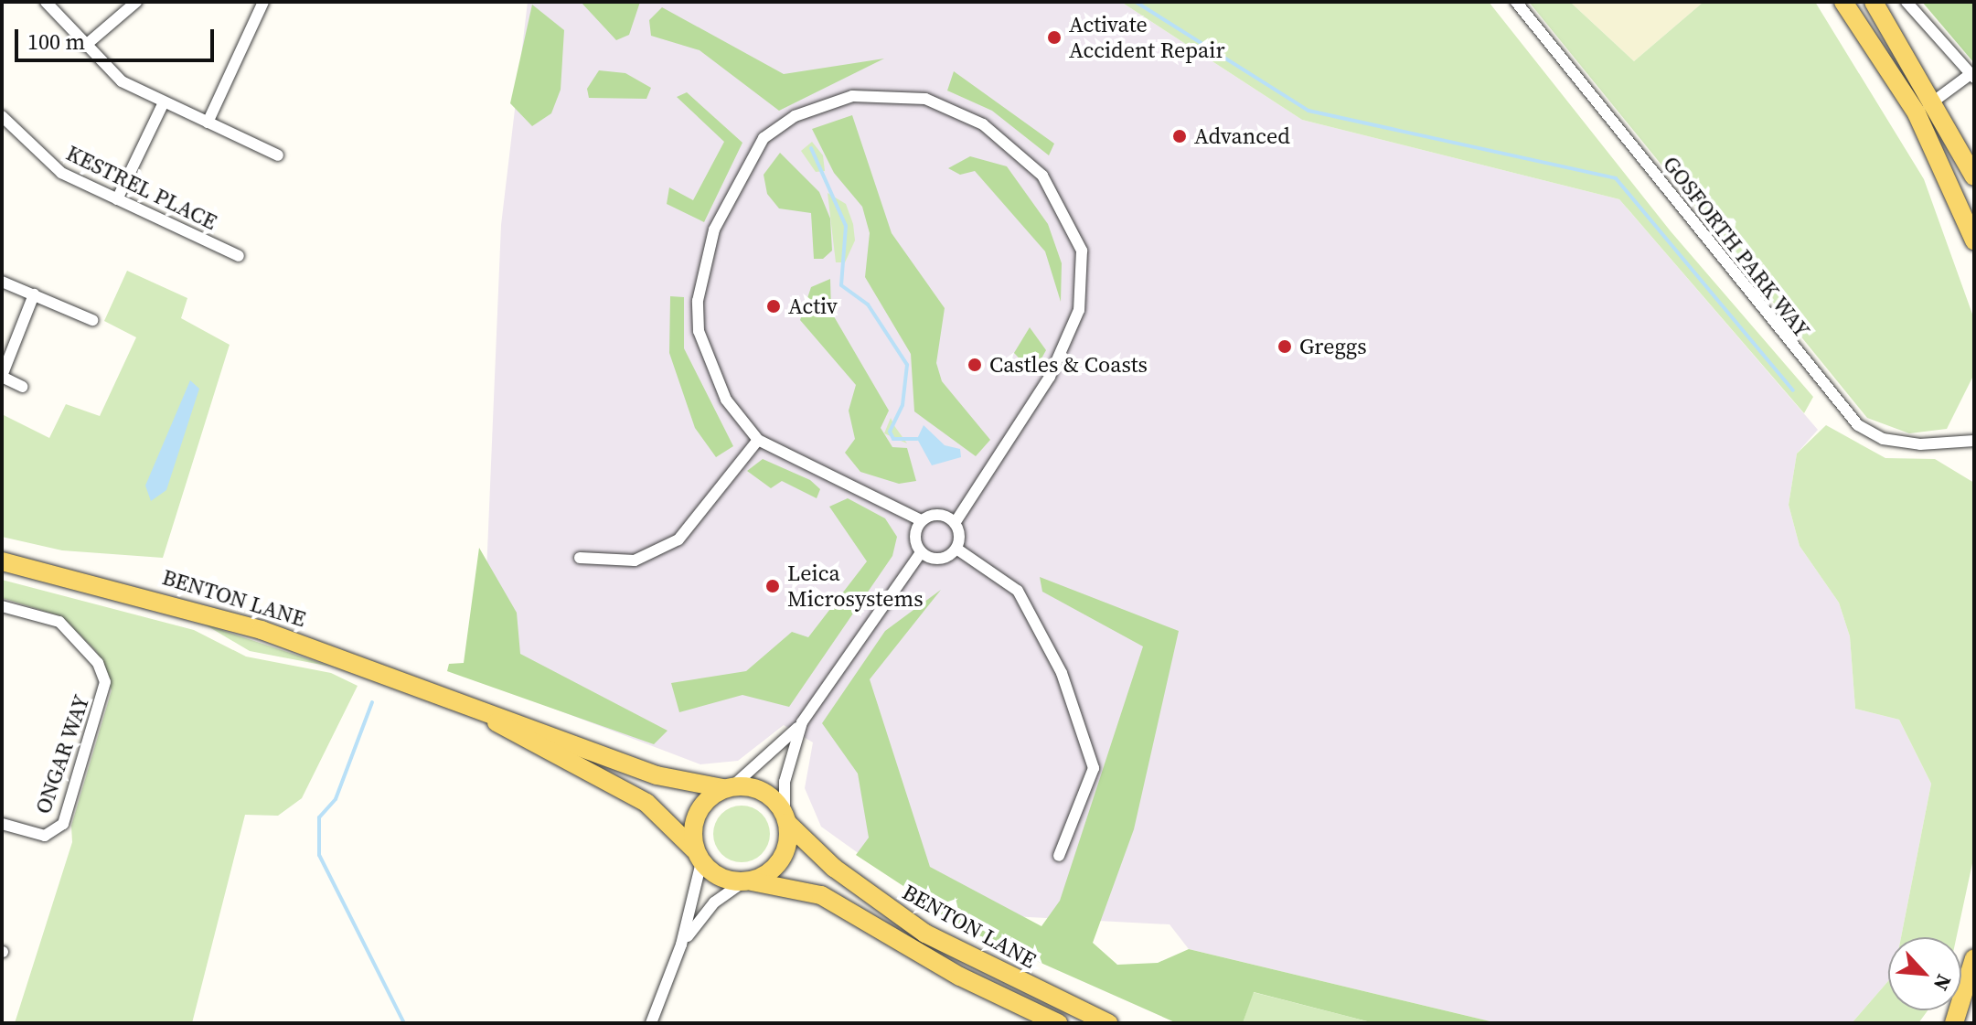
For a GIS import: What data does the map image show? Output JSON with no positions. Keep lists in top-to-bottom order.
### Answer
{
  "streets": {
    "main road": ["BENTON LANE"],
    "street": ["KESTREL PLACE", "GOSFORTH PARK WAY", "ONGAR WAY"]
  },
  "places": [
    "Activate Accident Repair",
    "Advanced",
    "Activ",
    "Greggs",
    "Castles & Coasts",
    "Leica Microsystems"
  ],
  "scale_bar": "100 m",
  "north": "bottom right"
}
